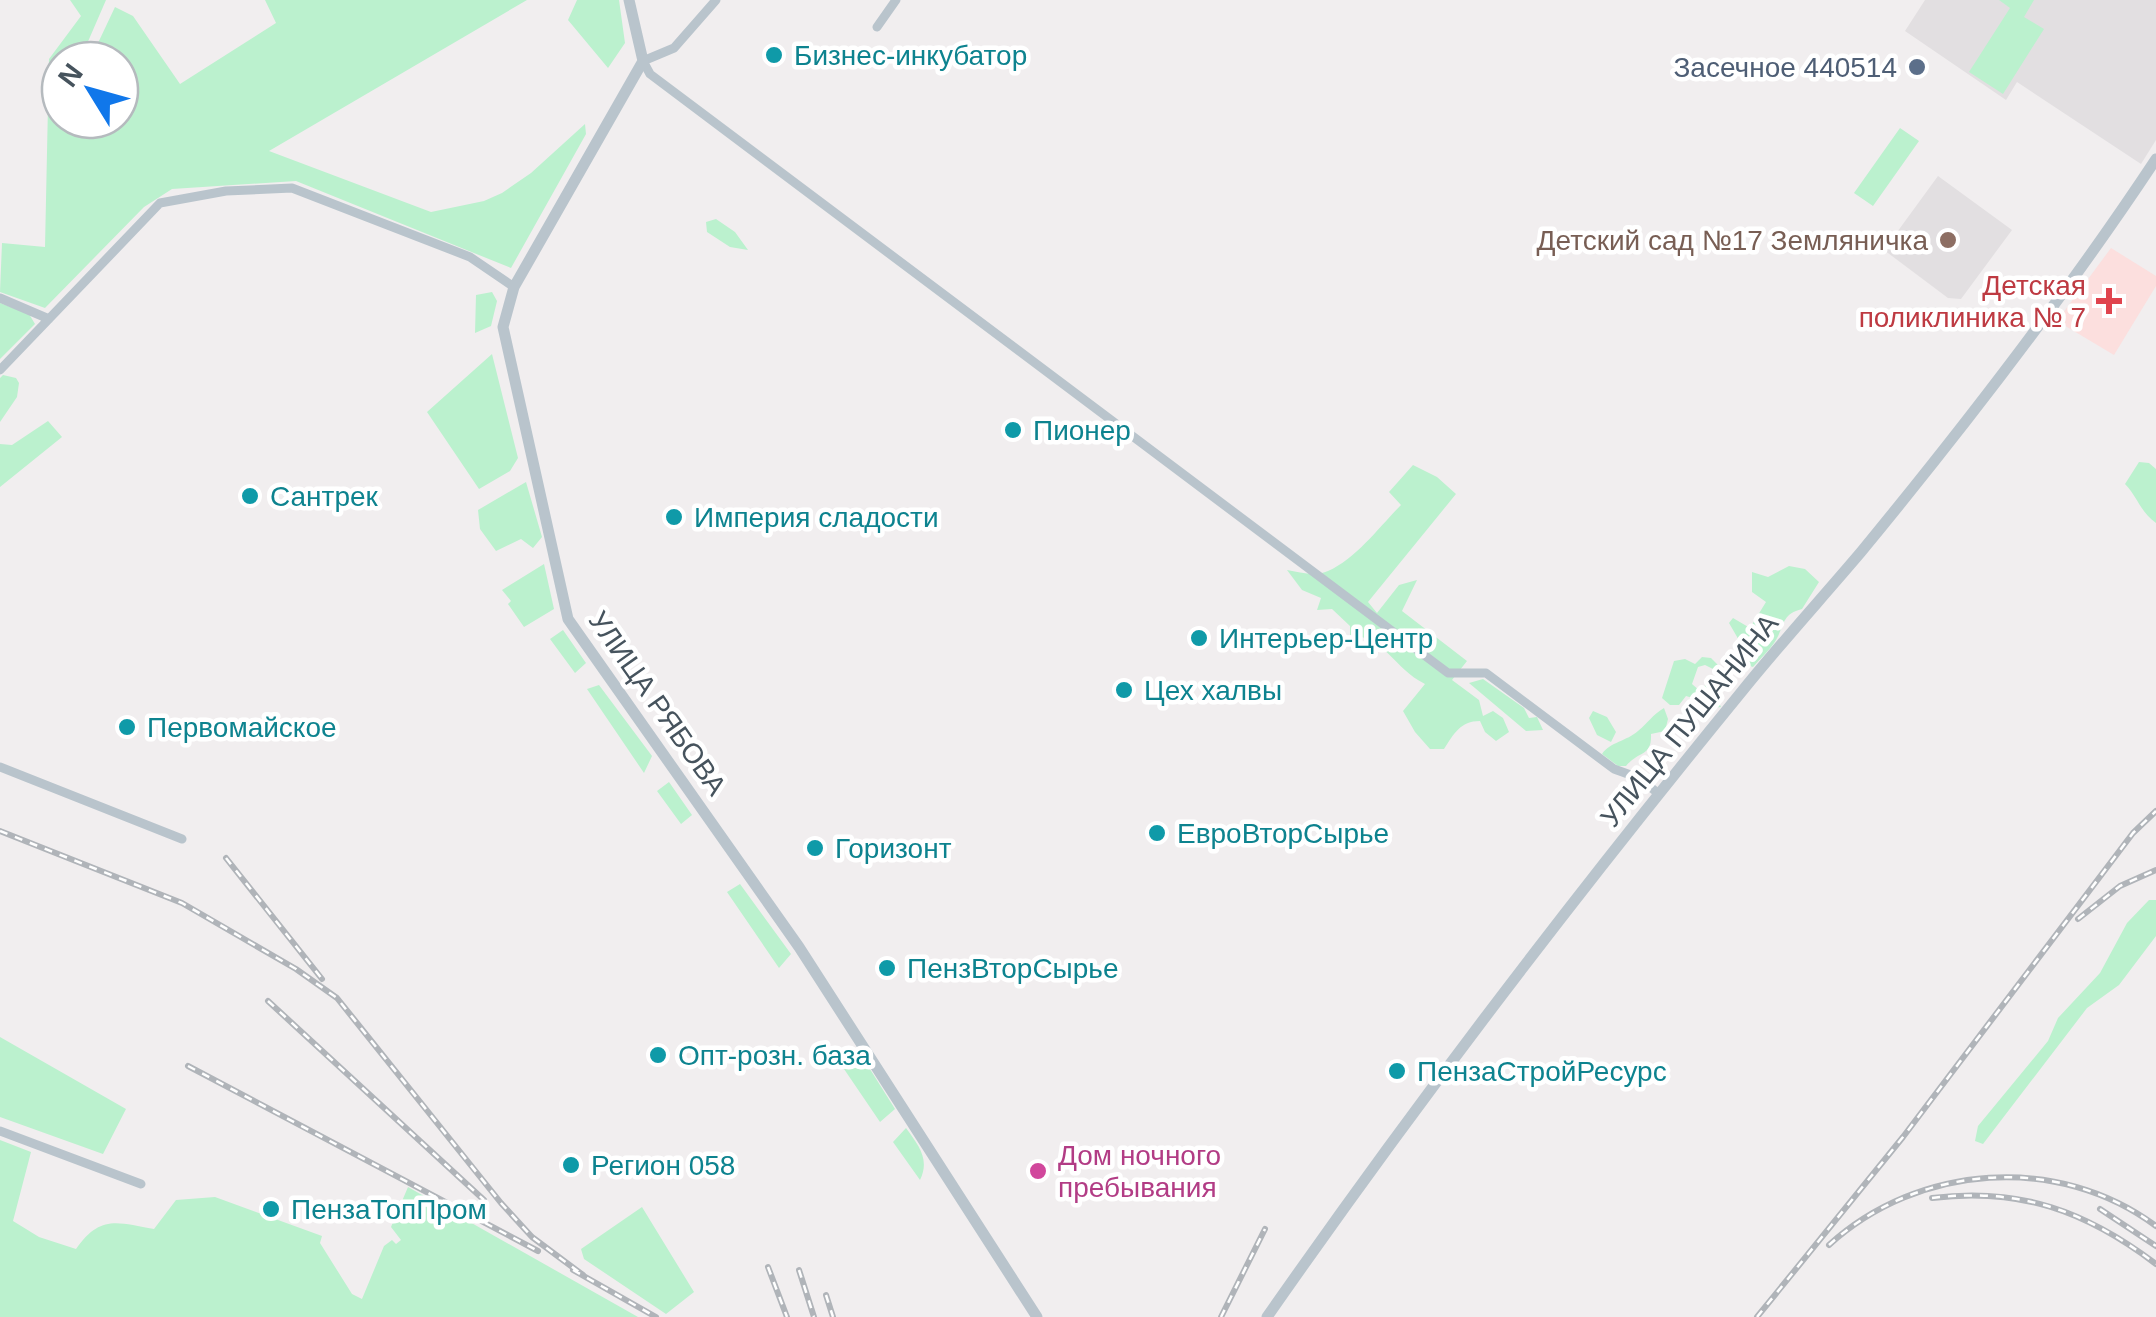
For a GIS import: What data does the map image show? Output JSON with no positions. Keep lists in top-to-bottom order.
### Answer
{
  "streets": {
    "street": ["УЛИЦА РЯБОВА", "УЛИЦА ПУШАНИНА"]
  },
  "places": {
    "other": [
      "Бизнес-инкубатор",
      "Засечное 440514",
      "Детский сад №17 Земляничка",
      "Пионер",
      "Сантрек",
      "Империя сладости",
      "Интерьер-Центр",
      "Цех халвы",
      "Первомайское",
      "ЕвроВторСырье",
      "Горизонт",
      "ПензВторСырье",
      "Опт-розн. база",
      "ПензаСтройРесурс",
      "Регион 058",
      "Дом ночного пребывания",
      "ПензаТопПром"
    ],
    "health": ["Детская поликлиника № 7"]
  },
  "north": "top left"
}
